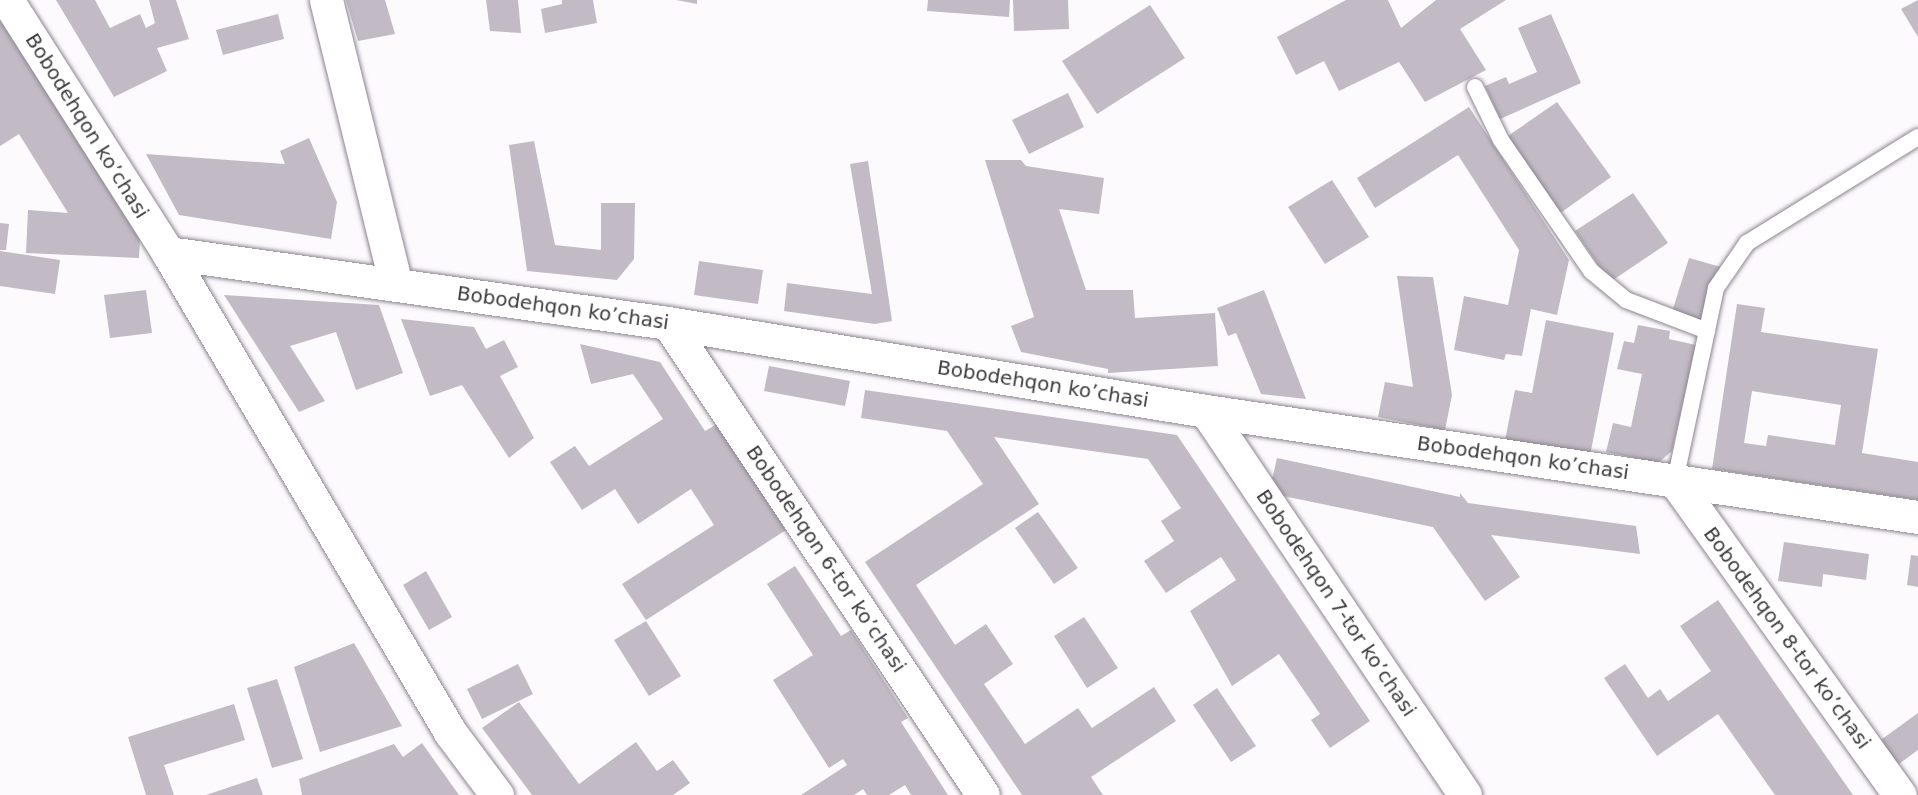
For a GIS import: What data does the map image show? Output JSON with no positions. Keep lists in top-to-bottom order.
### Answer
{
  "streets": {
    "street": [
      "Bobodehqon koʼchasi",
      "Bobodehqon 6-tor koʼchasi",
      "Bobodehqon 7-tor koʼchasi",
      "Bobodehqon 8-tor koʼchasi"
    ]
  },
  "crossings": [
    ["Bobodehqon koʼchasi", "Bobodehqon 6-tor koʼchasi"],
    ["Bobodehqon koʼchasi", "Bobodehqon 7-tor koʼchasi"],
    ["Bobodehqon koʼchasi", "Bobodehqon 8-tor koʼchasi"]
  ]
}
